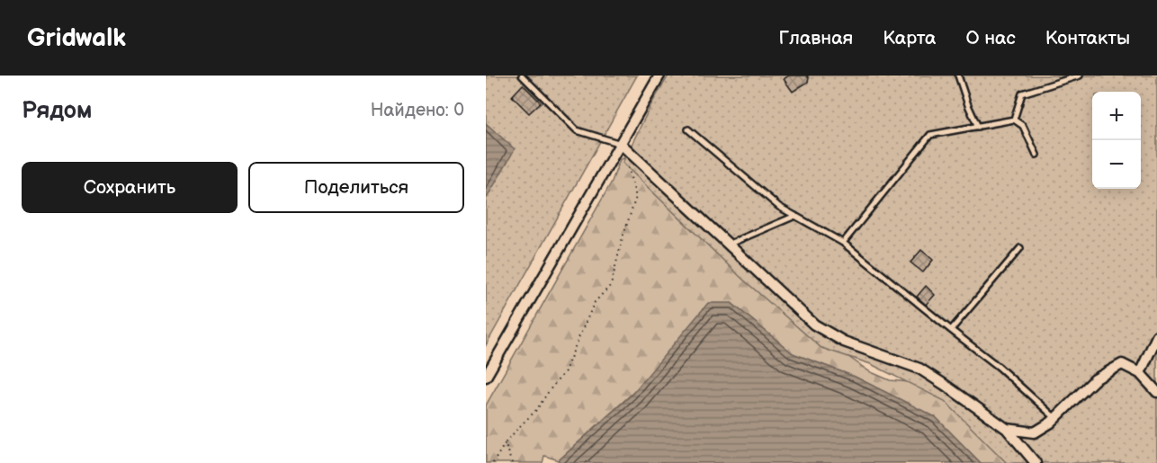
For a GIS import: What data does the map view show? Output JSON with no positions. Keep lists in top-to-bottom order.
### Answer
{
  "page": {
    "header": "Gridwalk",
    "nav": [
      "Главная",
      "Карта",
      "О нас",
      "Контакты"
    ],
    "heading": ["Рядом", "Найдено: 0"],
    "map_buttons": ["+", "−"],
    "buttons": ["Сохранить", "Поделиться"]
  }
}
